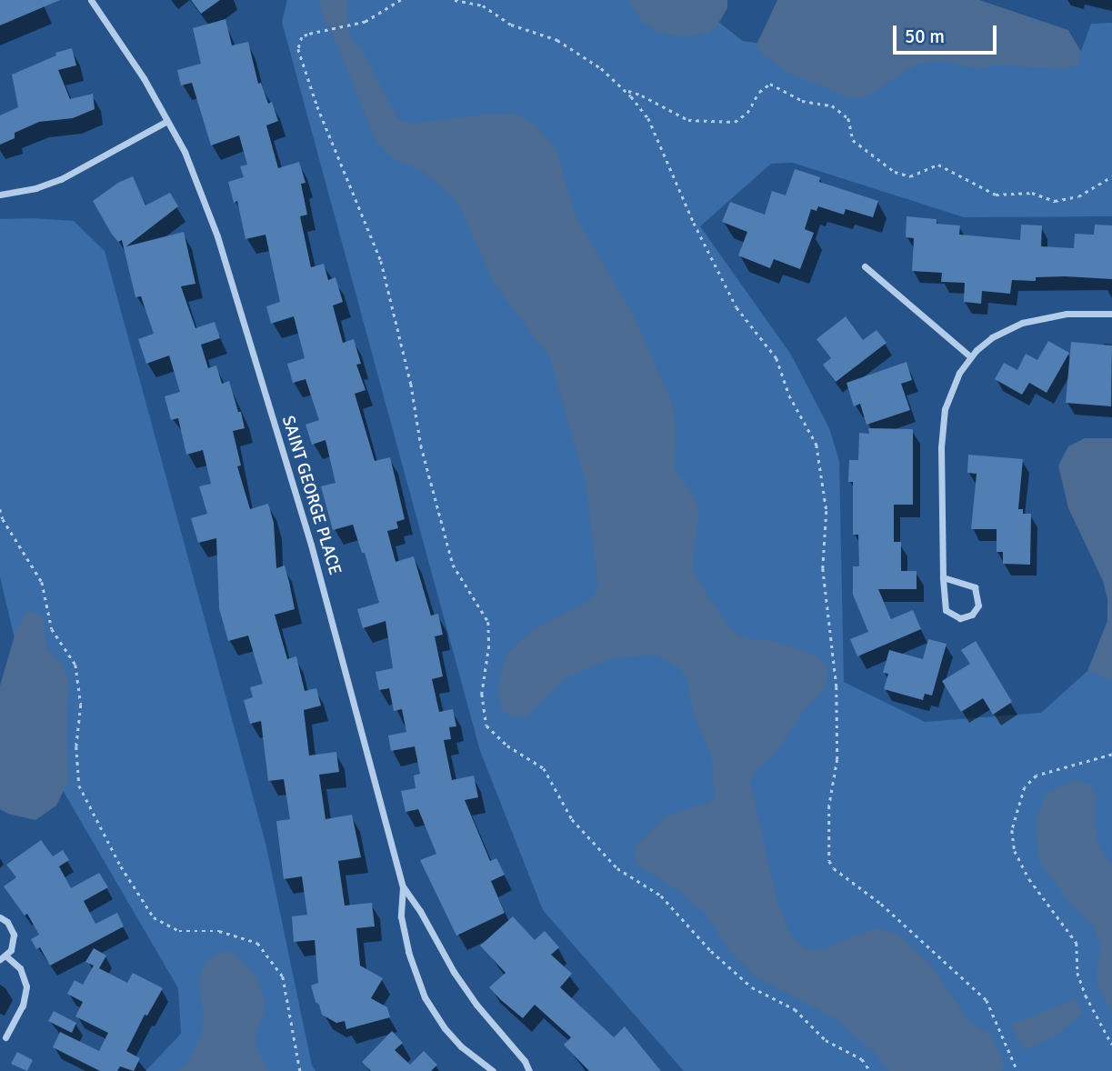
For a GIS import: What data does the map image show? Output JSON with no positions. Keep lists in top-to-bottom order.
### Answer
{
  "streets": {
    "street": ["SAINT GEORGE PLACE"]
  },
  "scale_bar": "50 m"
}
